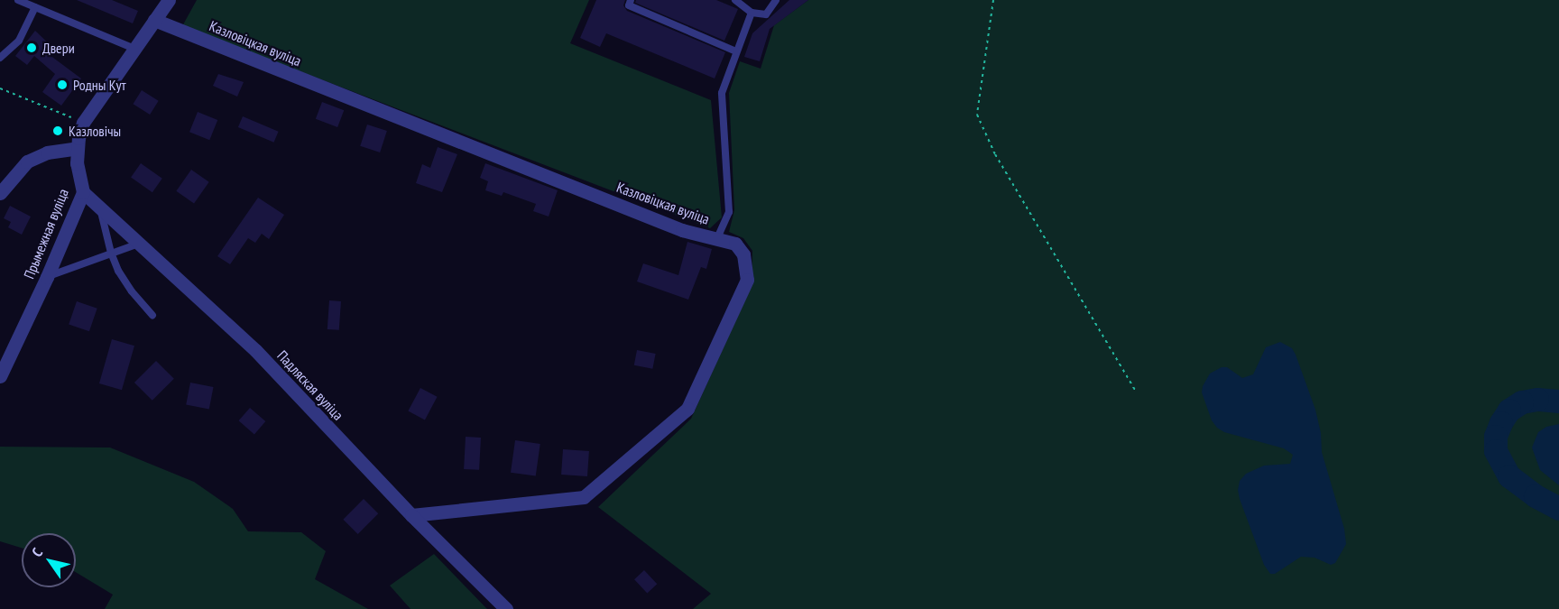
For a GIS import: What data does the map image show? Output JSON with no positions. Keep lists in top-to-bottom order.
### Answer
{
  "streets": {
    "street": ["Казловіцкая вуліца", "Прымежная вуліца", "Падляская вуліца"]
  },
  "crossings": [
    ["Казловіцкая вуліца", "Прымежная вуліца"],
    ["Казловіцкая вуліца", "Падляская вуліца"],
    ["Прымежная вуліца", "Падляская вуліца"]
  ],
  "places": ["Двери", "Родны Кут", "Казловічы"],
  "north": "top left"
}
